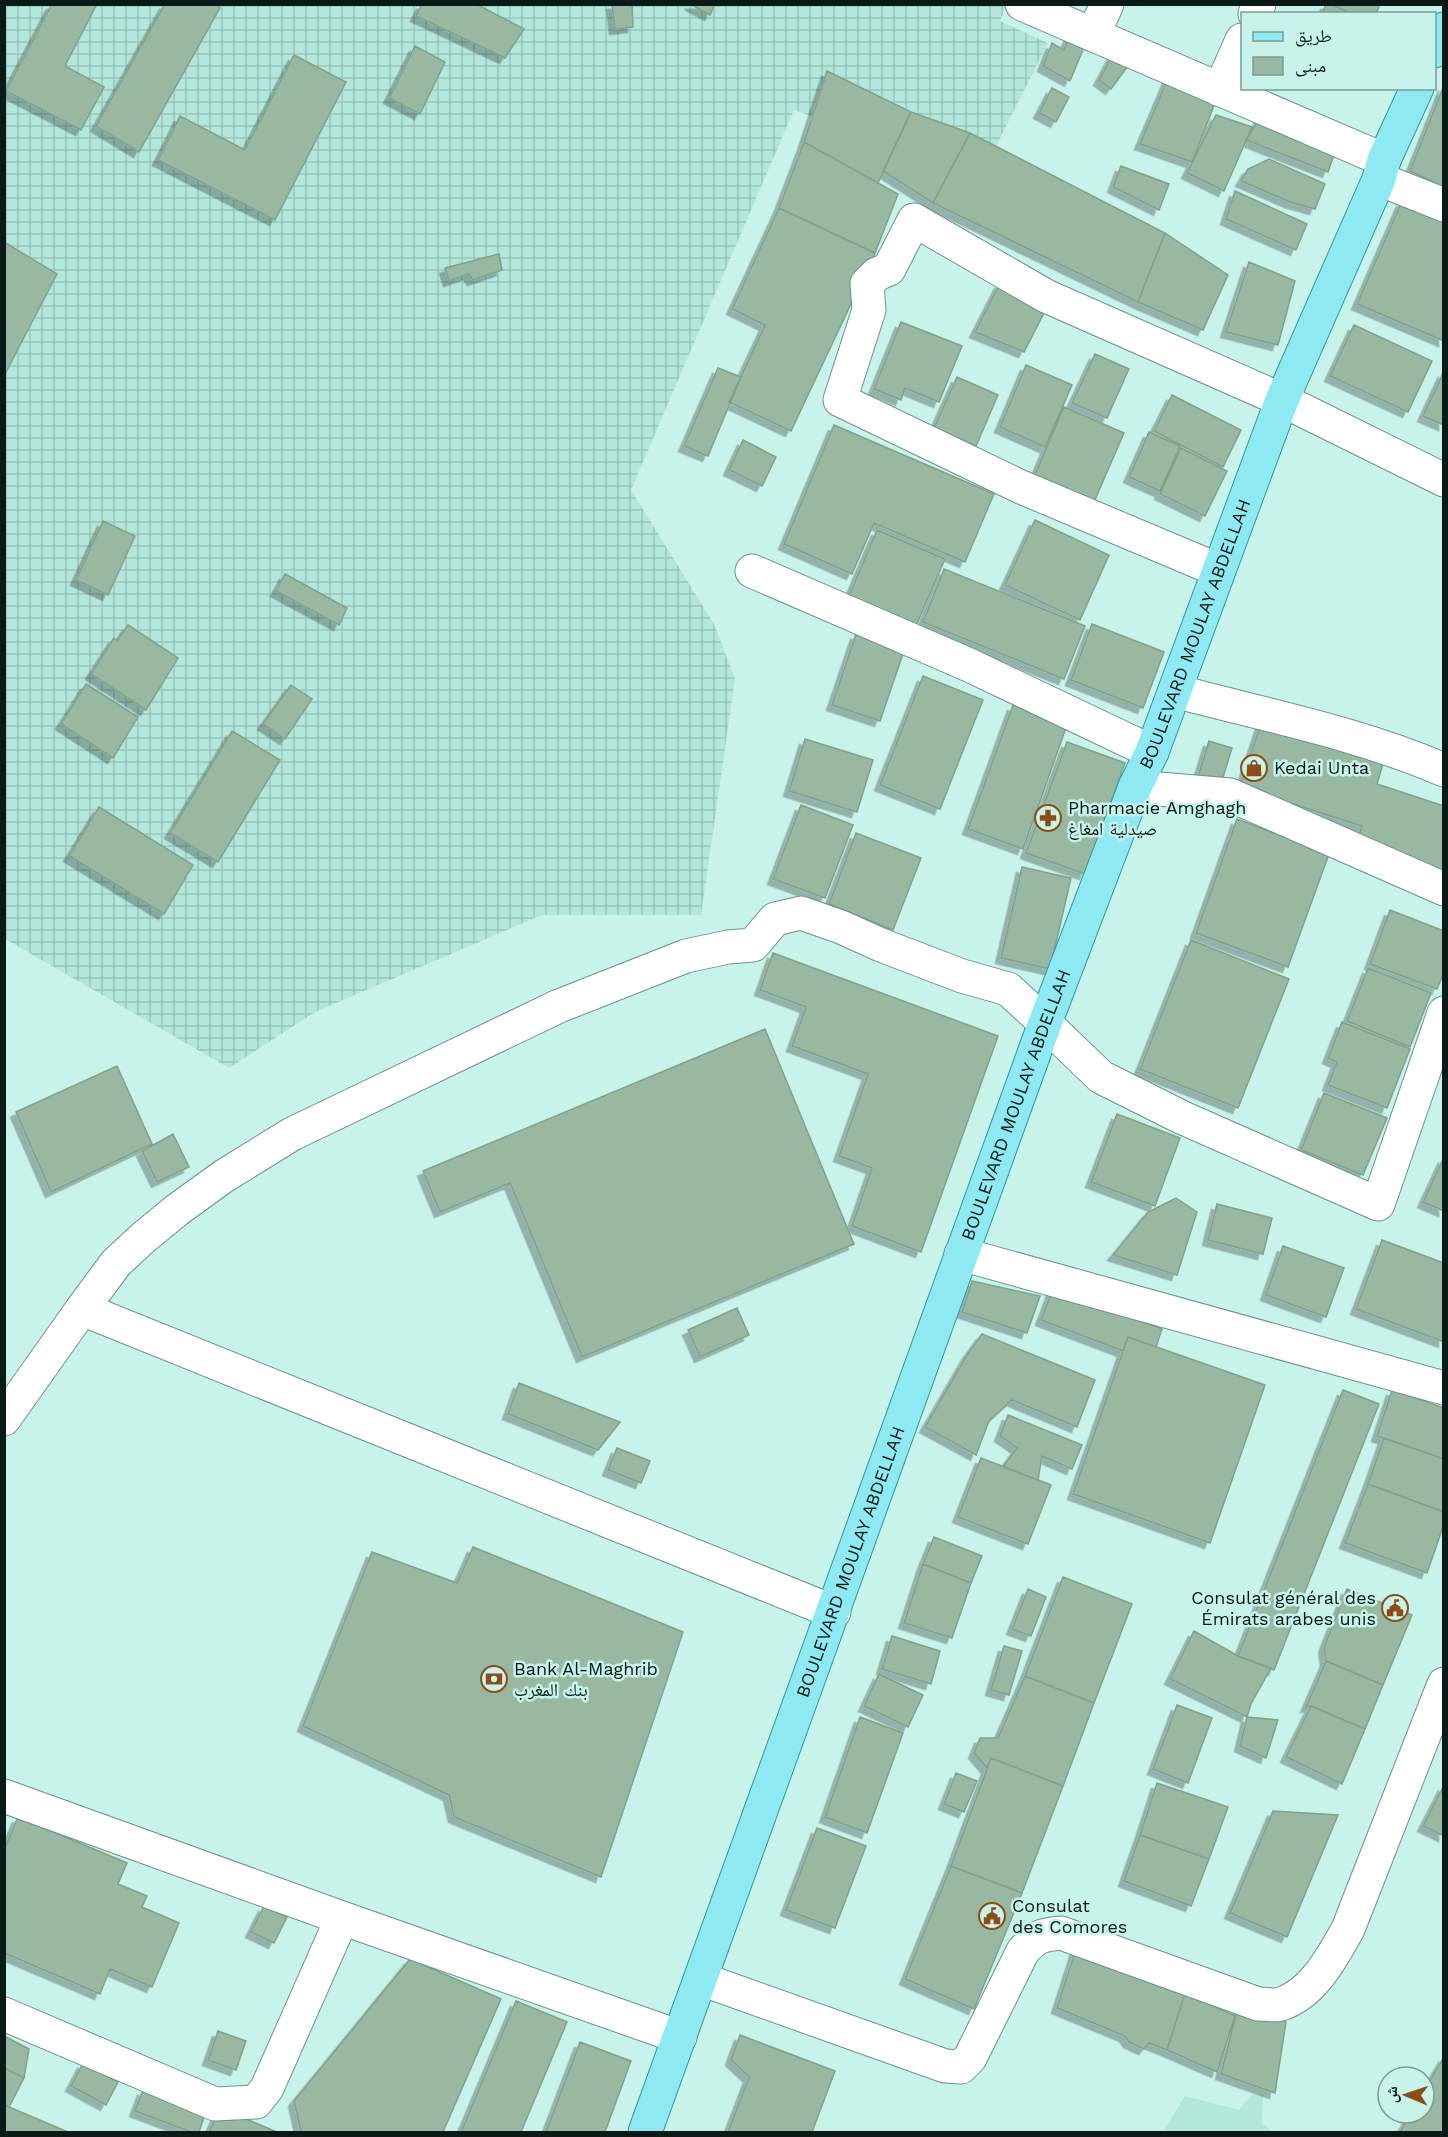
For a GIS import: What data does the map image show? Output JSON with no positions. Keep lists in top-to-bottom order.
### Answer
{
  "streets": {
    "main road": ["BOULEVARD MOULAY ABDELLAH"]
  },
  "places": {
    "shop": ["Kedai Unta"],
    "pharmacy": ["Pharmacie Amghagh صيدلية امغاغ"],
    "public building": ["Consulat général des Émirats arabes unis", "Consulat des Comores"],
    "bank": ["Bank Al-Maghrib بنك المغرب"]
  },
  "legend": ["طريق", "مبنى"],
  "north": "left"
}
